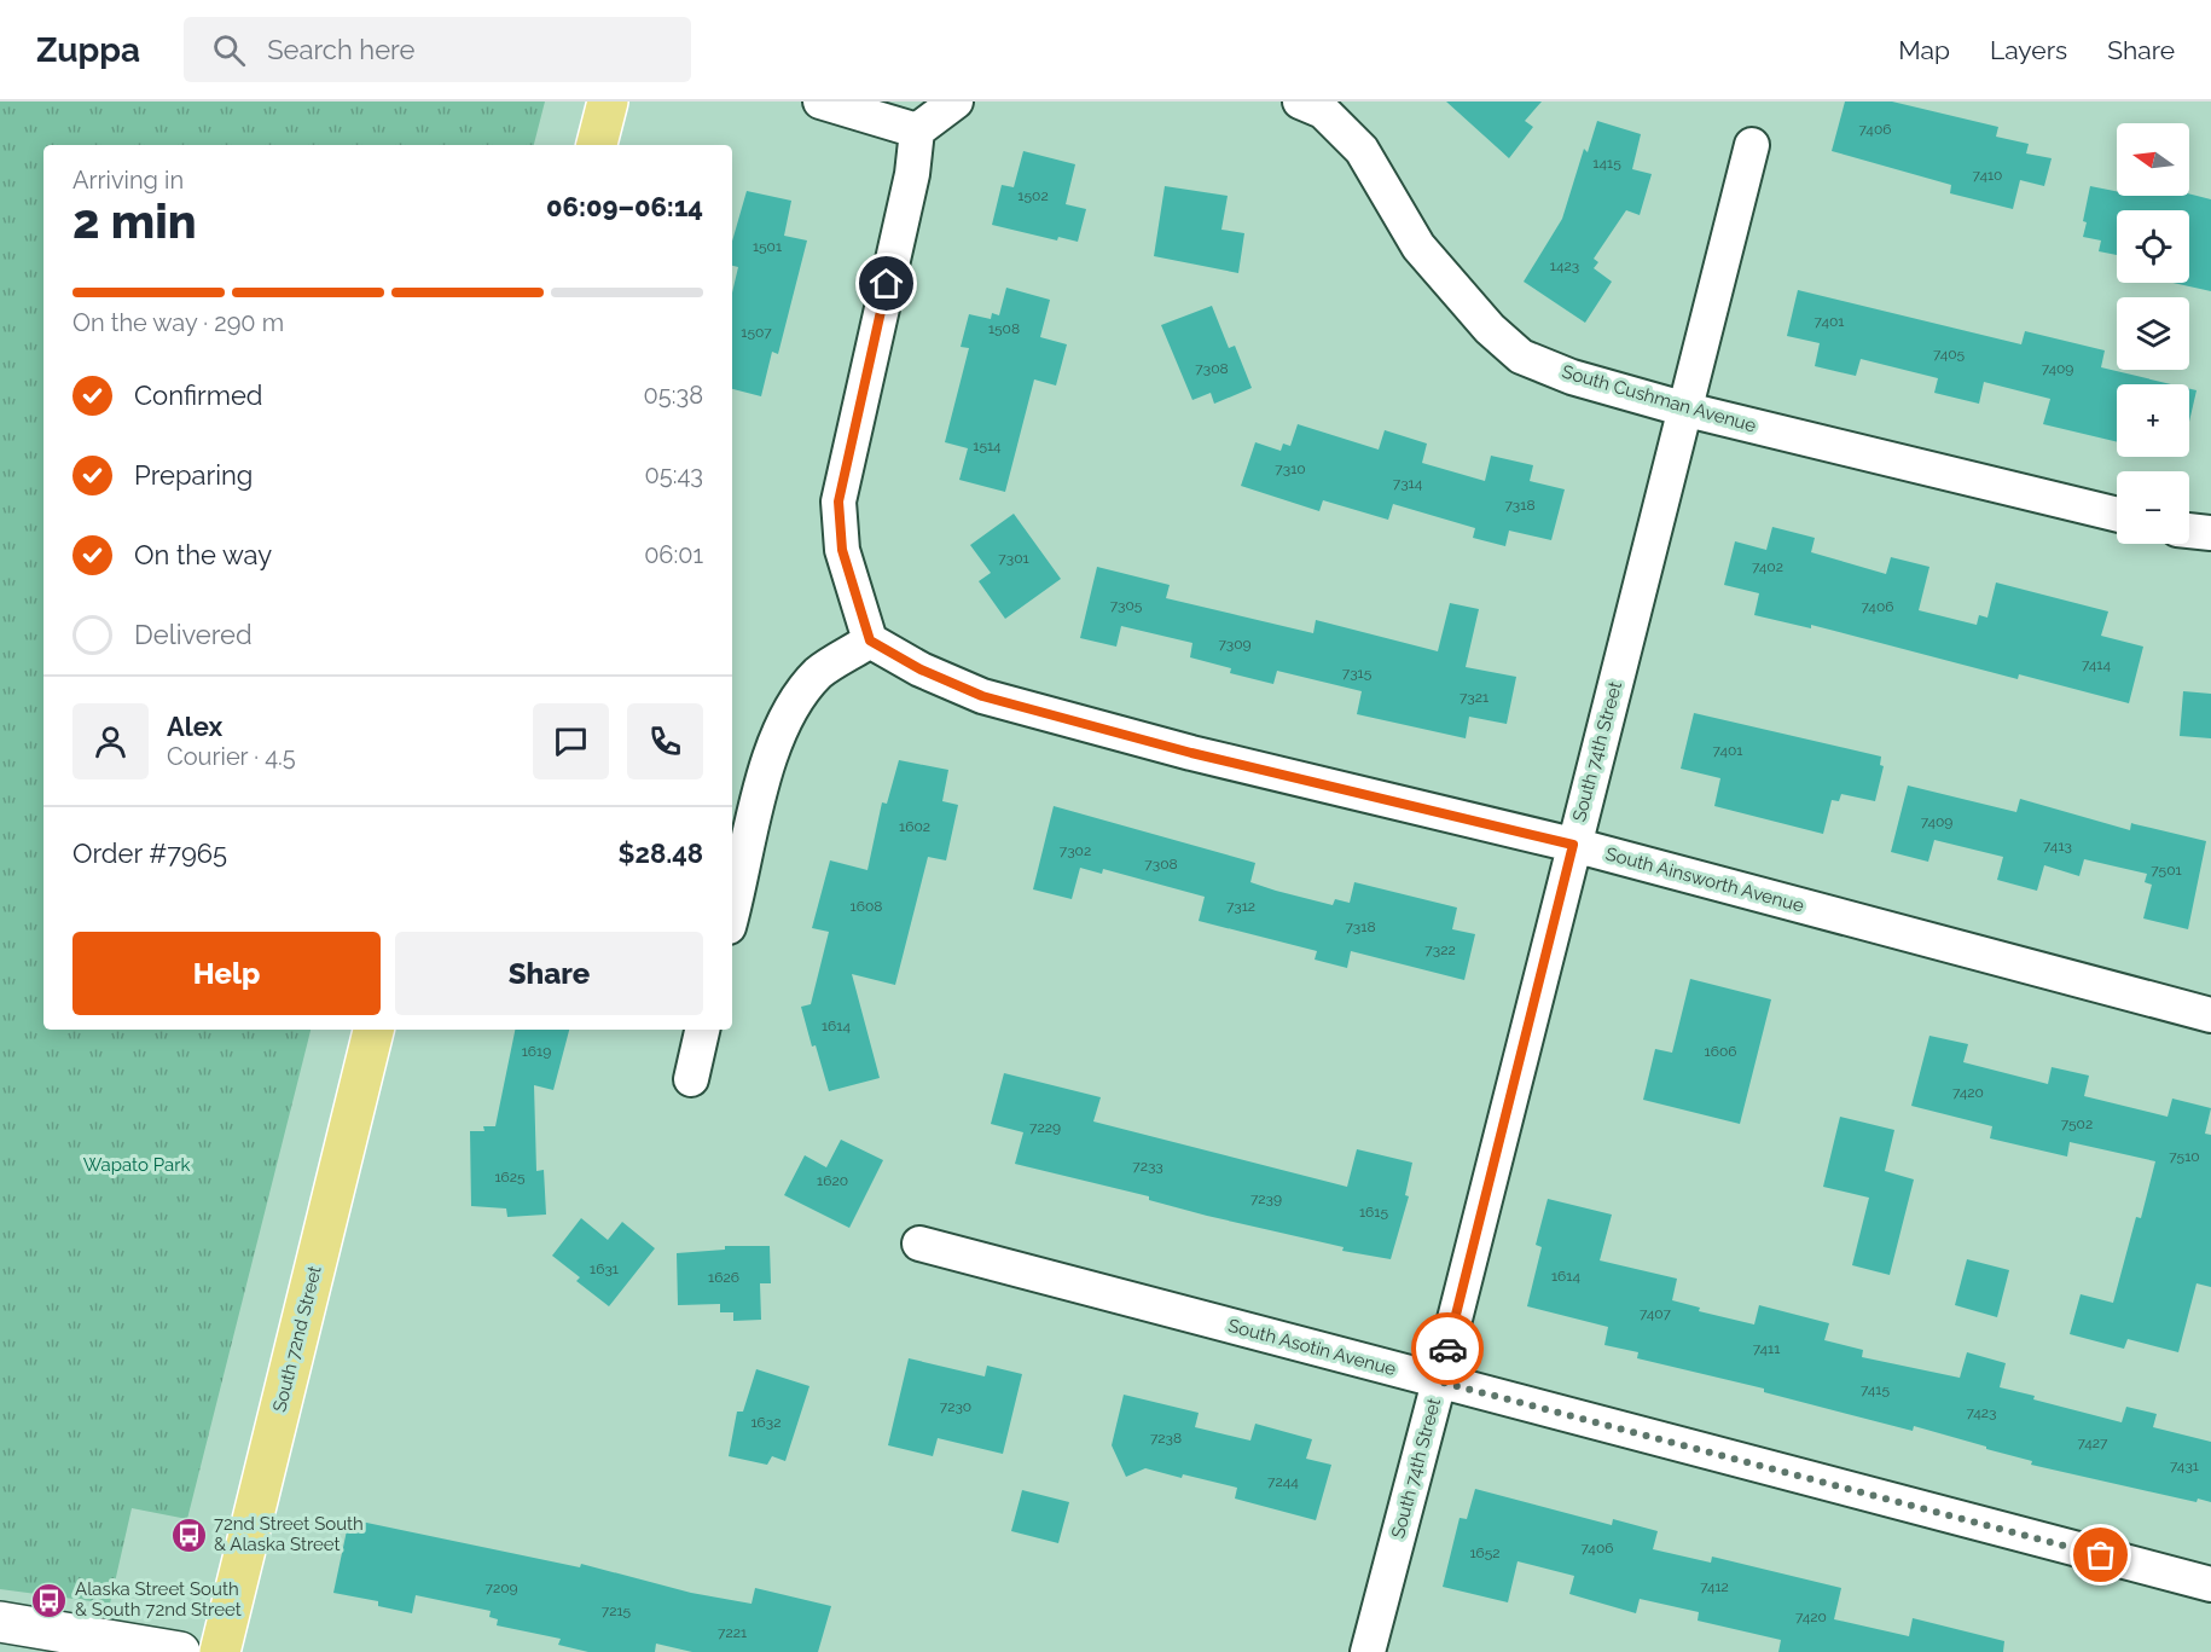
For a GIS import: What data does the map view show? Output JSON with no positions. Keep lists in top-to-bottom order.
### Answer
{
  "streets": {
    "main road": ["South 72nd Street"],
    "street": [
      "South Cushman Avenue",
      "South 74th Street",
      "South Ainsworth Avenue",
      "South Asotin Avenue"
    ]
  },
  "crossings": [
    ["South Cushman Avenue", "South 74th Street"],
    ["South 74th Street", "South Ainsworth Avenue"],
    ["South 74th Street", "South Asotin Avenue"]
  ],
  "parks": ["Wapato Park"],
  "places": {
    "bus stop": ["72nd Street South & Alaska Street", "Alaska Street South & South 72nd Street"]
  },
  "house_numbers": [
    "7406",
    "1415",
    "7410",
    "1502",
    "1501",
    "1423",
    "7401",
    "1508",
    "1507",
    "7405",
    "7308",
    "7409",
    "1514",
    "7310",
    "7314",
    "7318",
    "7301",
    "7402",
    "7305",
    "7406",
    "7309",
    "7414",
    "7315",
    "7321",
    "7401",
    "7409",
    "1602",
    "7413",
    "7302",
    "7308",
    "7501",
    "1608",
    "7312",
    "7318",
    "7322",
    "1614",
    "1619",
    "1606",
    "7420",
    "7502",
    "7229",
    "7510",
    "7233",
    "1625",
    "1620",
    "7239",
    "1615",
    "1631",
    "1614",
    "1626",
    "7407",
    "7411",
    "7415",
    "7230",
    "7423",
    "1632",
    "7238",
    "7427",
    "7431",
    "7244",
    "7406",
    "1652",
    "7412",
    "7209",
    "7215",
    "7420",
    "7221"
  ],
  "north": "left",
  "page": {
    "header": "Zuppa",
    "search": "Search here",
    "nav": ["Map", "Layers", "Share"],
    "map_buttons": ["+", "−"],
    "heading": ["2 min", "Arriving in", "06:09–06:14"],
    "panel": [
      "Alex",
      "Courier · 4.5",
      "Order #7965",
      "$28.48"
    ],
    "bar": "On the way · 290 m",
    "list": [
      ["Confirmed", "05:38"],
      ["Preparing", "05:43"],
      ["On the way", "06:01"],
      "Delivered"
    ],
    "buttons": ["Help", "Share"]
  }
}
